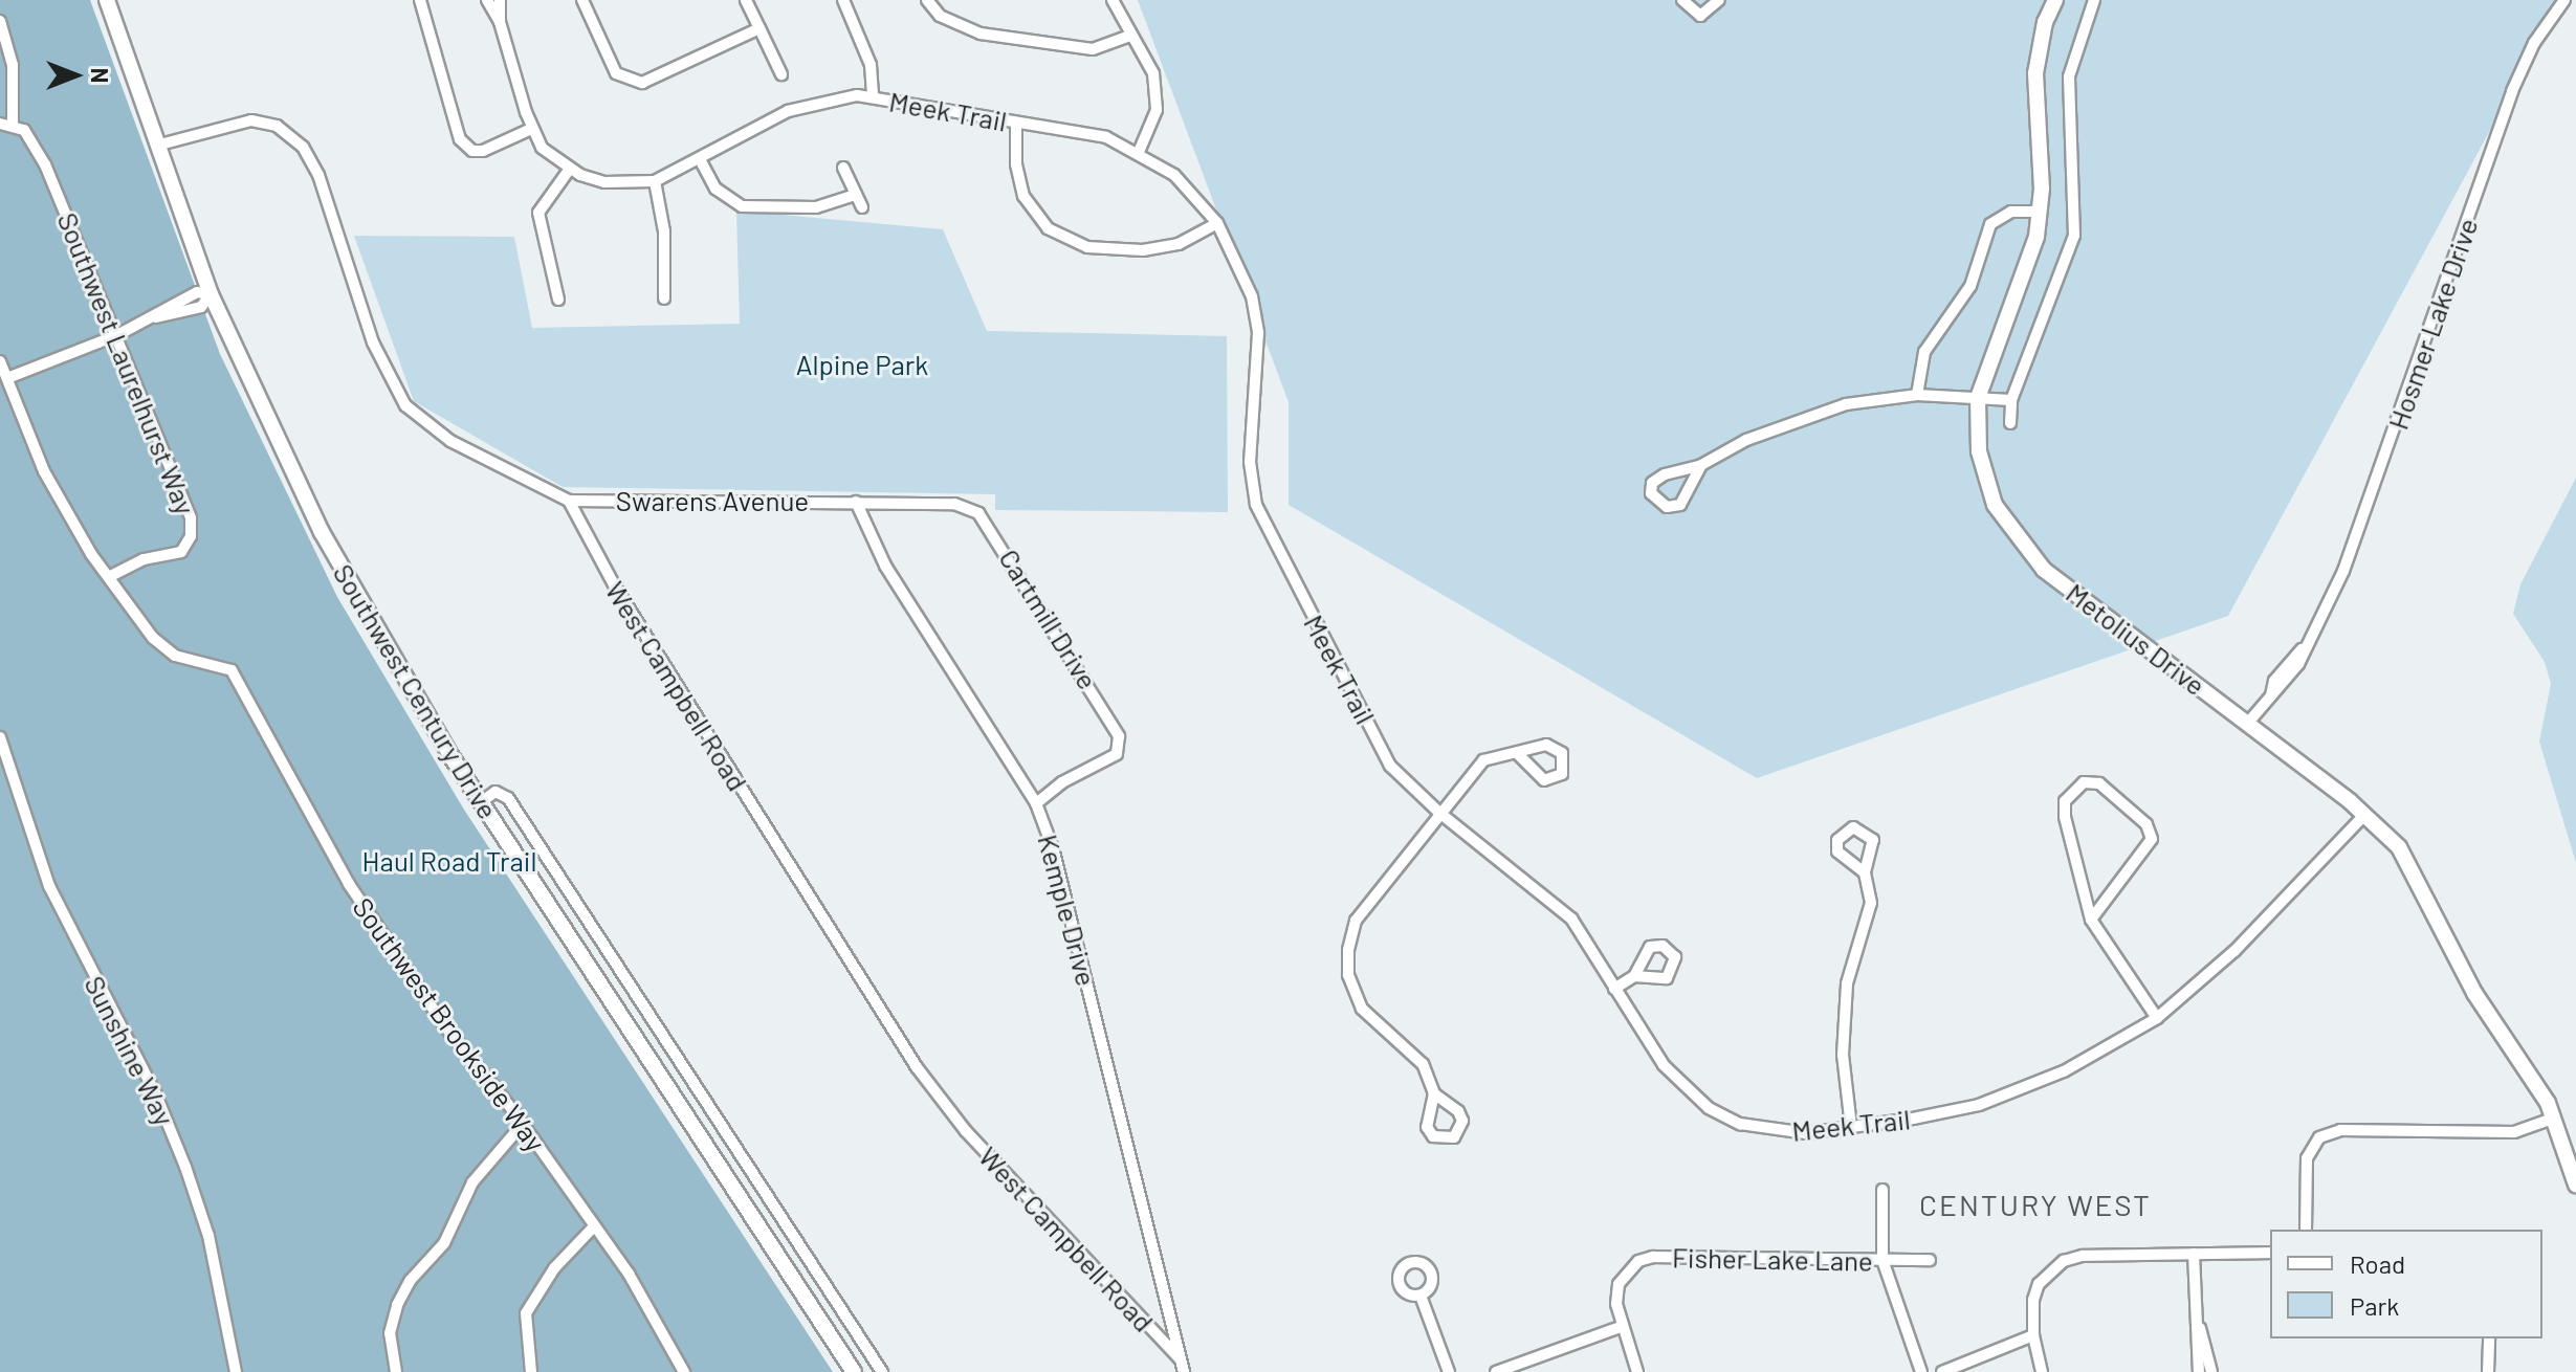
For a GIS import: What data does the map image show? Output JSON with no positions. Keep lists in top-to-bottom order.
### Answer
{
  "streets": {
    "main road": ["Metolius Drive", "Southwest Century Drive"],
    "street": [
      "Meek Trail",
      "Hosmer Lake Drive",
      "Southwest Laurelhurst Way",
      "Swarens Avenue",
      "Cartmill Drive",
      "West Campbell Road",
      "Kemple Drive",
      "Southwest Brookside Way",
      "Sunshine Way",
      "Fisher Lake Lane"
    ]
  },
  "crossings": [
    ["Meek Trail", "Metolius Drive"],
    ["Hosmer Lake Drive", "Metolius Drive"],
    ["Southwest Laurelhurst Way", "Southwest Brookside Way"],
    ["Swarens Avenue", "Cartmill Drive"],
    ["Swarens Avenue", "West Campbell Road"],
    ["Swarens Avenue", "Kemple Drive"],
    ["Cartmill Drive", "Kemple Drive"],
    ["West Campbell Road", "Kemple Drive"]
  ],
  "districts": ["CENTURY WEST"],
  "parks": ["Alpine Park", "Haul Road Trail"],
  "legend": ["Road", "Park"],
  "north": "right"
}
